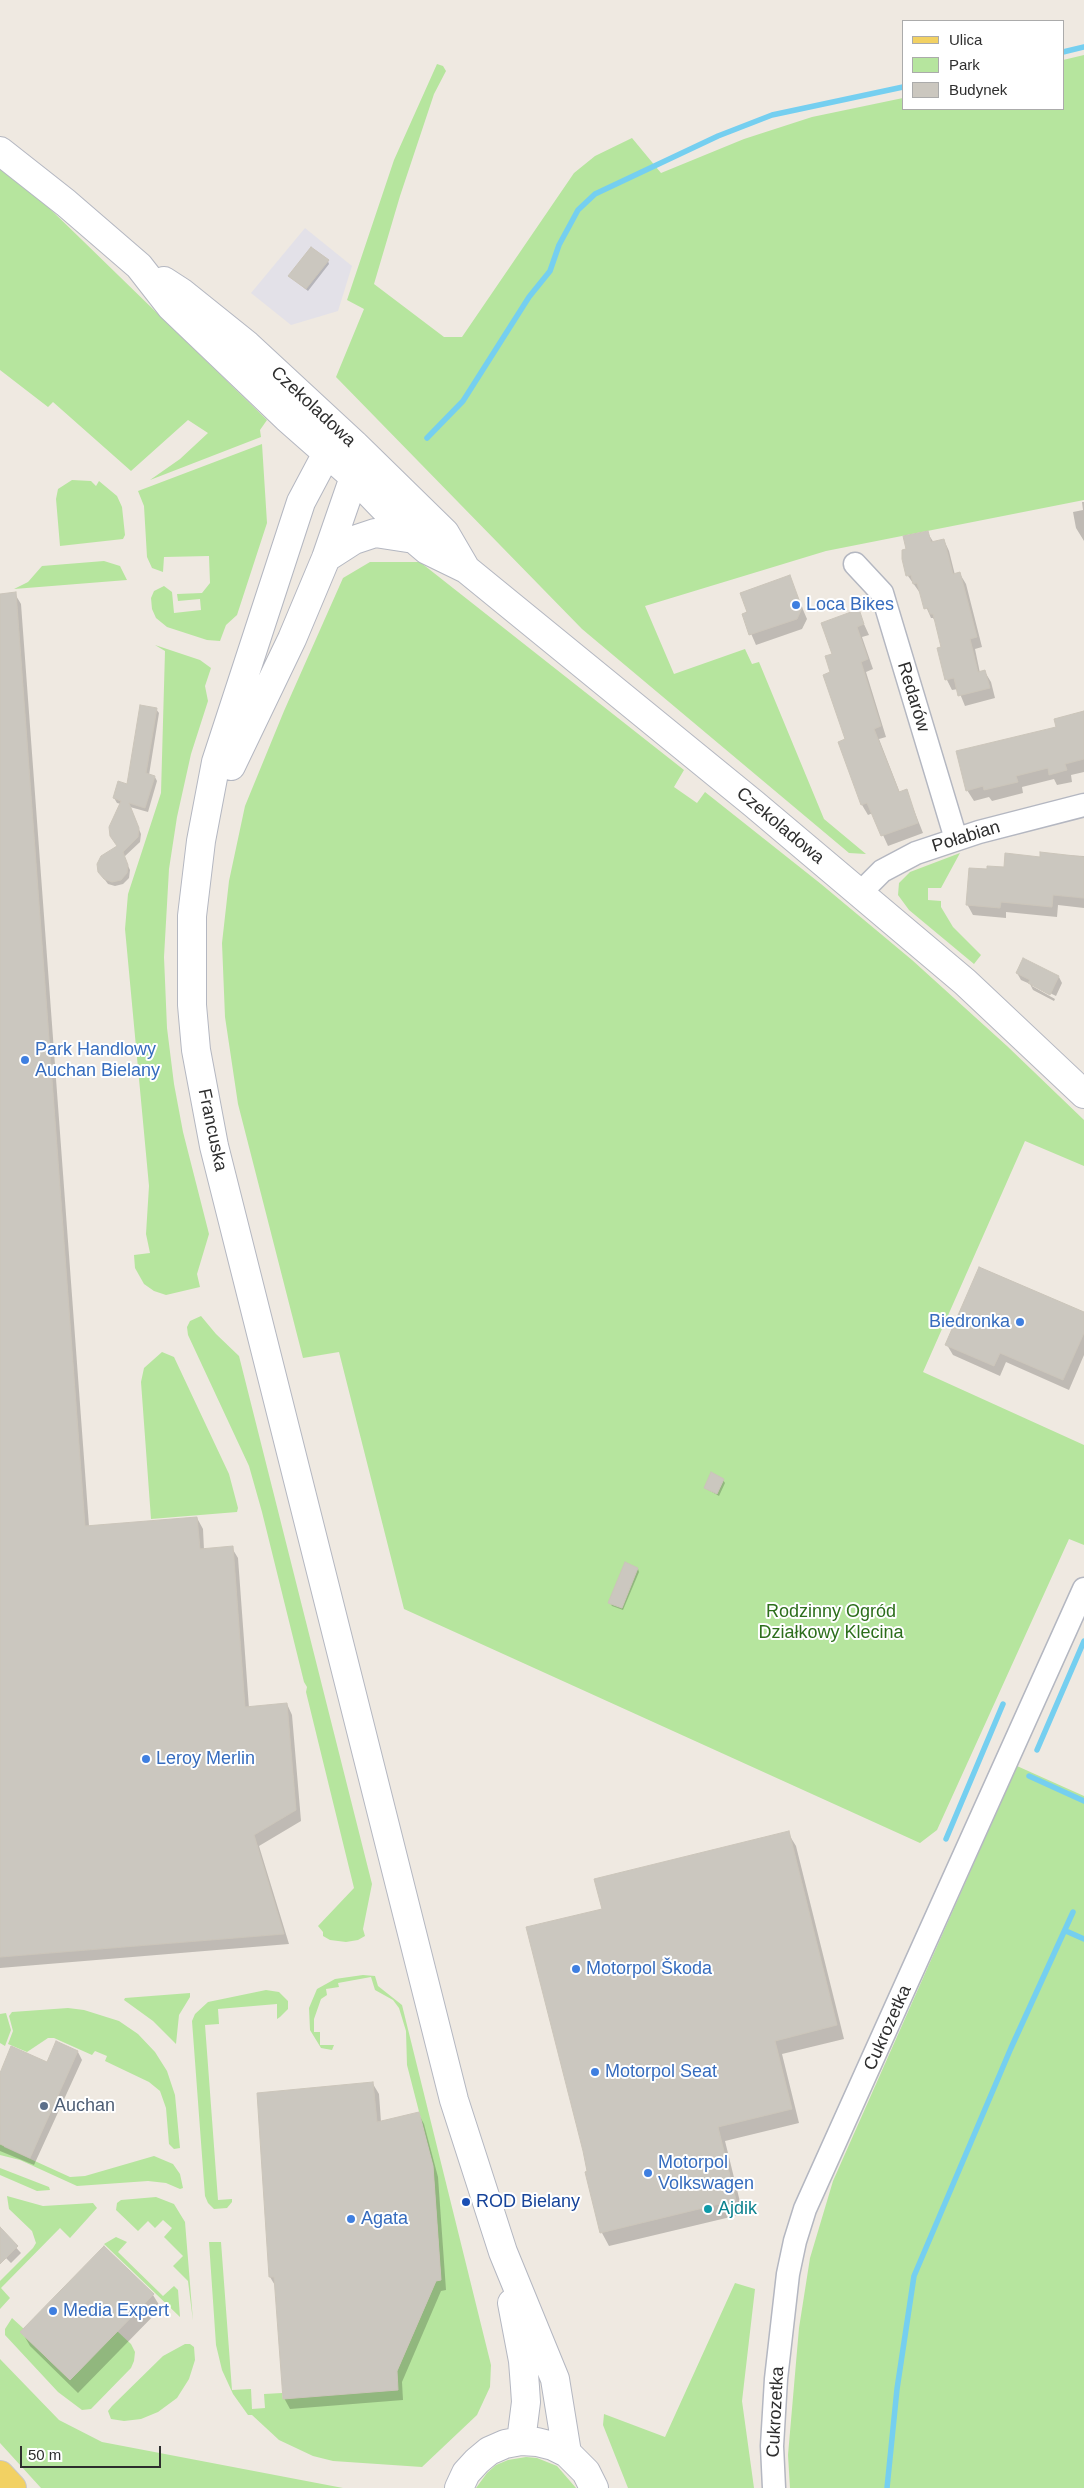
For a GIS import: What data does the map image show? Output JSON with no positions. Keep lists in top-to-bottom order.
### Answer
{
  "streets": {
    "main road": ["Czekoladowa", "Francuska"],
    "street": ["Redarów", "Połabian", "Cukrozetka"]
  },
  "crossings": [
    ["Czekoladowa", "Połabian"],
    ["Redarów", "Połabian"]
  ],
  "parks": ["Rodzinny Ogród Działkowy Klecina"],
  "places": [
    "Loca Bikes",
    "Park Handlowy Auchan Bielany",
    "Biedronka",
    "Leroy Merlin",
    "Motorpol Škoda",
    "Motorpol Seat",
    "Auchan",
    "Motorpol Volkswagen",
    "ROD Bielany",
    "Ajdik",
    "Agata",
    "Media Expert"
  ],
  "legend": ["Ulica", "Park", "Budynek"],
  "scale_bar": "50 m"
}
